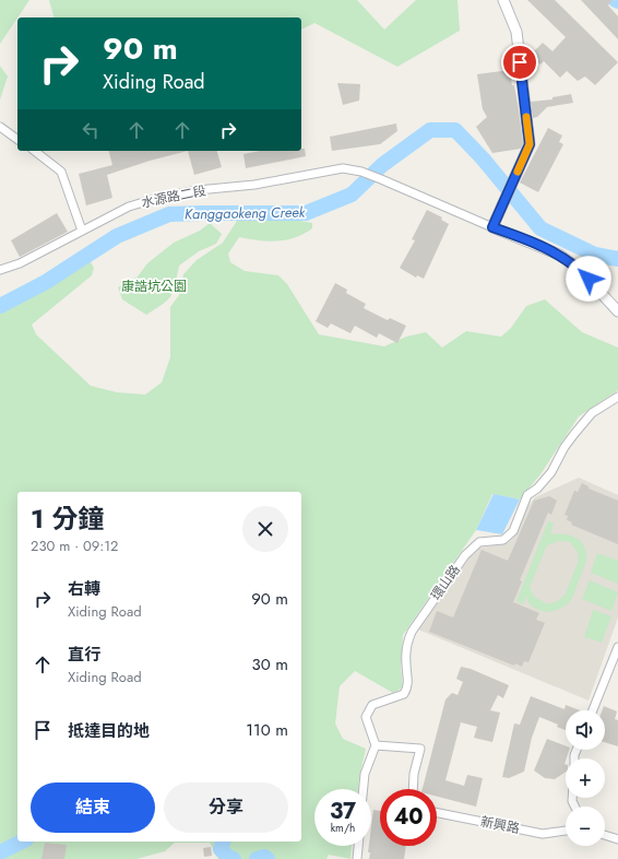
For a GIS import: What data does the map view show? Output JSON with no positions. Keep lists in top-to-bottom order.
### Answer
{
  "streets": {
    "street": ["水源路二段", "環山路", "新興路"]
  },
  "water": ["Kanggaokeng Creek"],
  "parks": ["康誥坑公園"],
  "page": {
    "turn": ["90 m", "Xiding Road"],
    "heading": ["1 分鐘", "230 m · 09:12"],
    "list": [
      {
        "name": "右轉",
        "note": "Xiding Road",
        "value": "90 m"
      },
      {
        "name": "直行",
        "note": "Xiding Road",
        "value": "30 m"
      },
      {
        "name": "抵達目的地",
        "value": "110 m"
      }
    ],
    "map_buttons": ["+", "−"],
    "buttons": ["結束", "分享"],
    "speed": "37 km/h",
    "limit": "40"
  }
}
